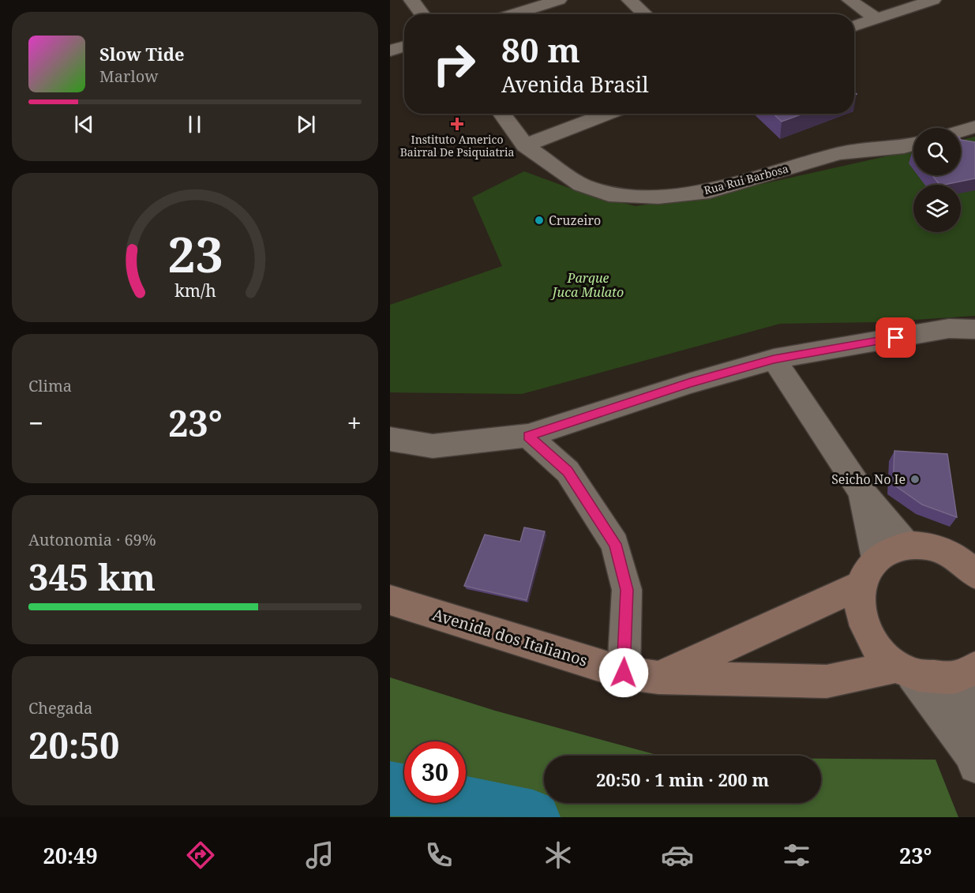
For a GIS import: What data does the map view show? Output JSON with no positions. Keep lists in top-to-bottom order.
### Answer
{
  "streets": {
    "main road": ["Avenida dos Italianos"],
    "street": ["Rua Rui Barbosa"]
  },
  "parks": ["Parque Juca Mulato"],
  "places": {
    "health": ["Instituto Americo Bairral De Psiquiatria"],
    "other": ["Cruzeiro", "Seicho No Ie"]
  },
  "page": {
    "turn": ["80 m", "Avenida Brasil"],
    "song": ["Slow Tide", "Marlow"],
    "tile": [
      "Clima",
      ["Autonomia · 69%", "345 km"],
      ["Chegada", "20:50"]
    ],
    "heat": ["−", "23°", "+"],
    "limit": "30",
    "trip": "20:50 · 1 min · 200 m",
    "tabs": ["20:49", "23°"],
    "gauge": ["23", "km/h"]
  }
}
